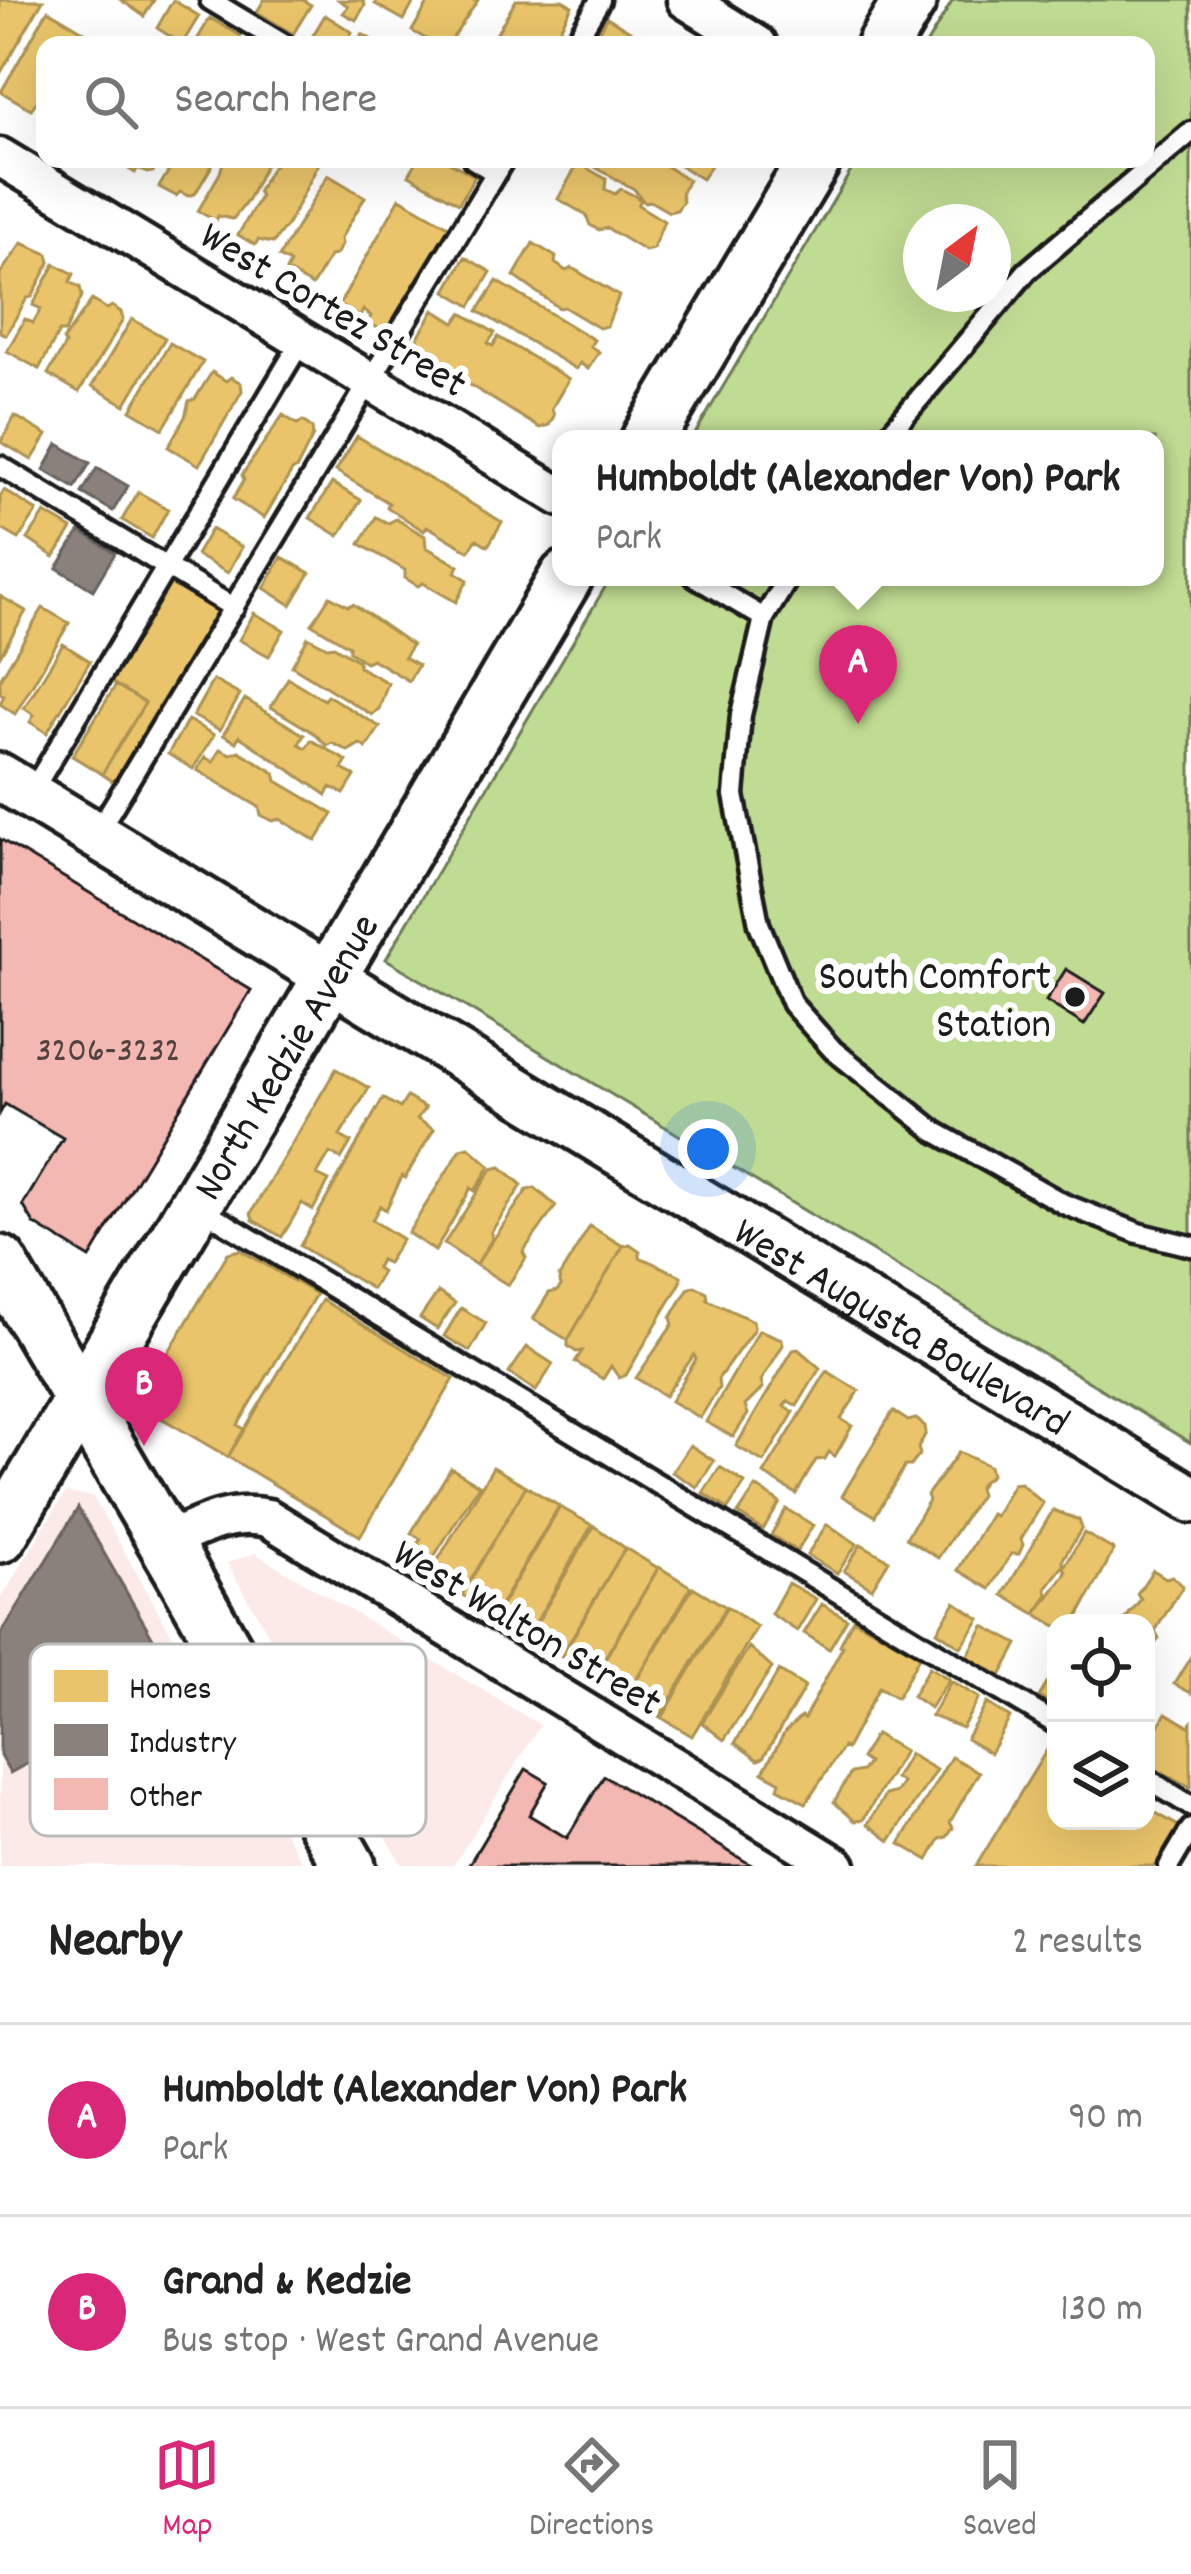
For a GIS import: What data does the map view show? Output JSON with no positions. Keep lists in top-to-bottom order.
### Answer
{
  "streets": {
    "main road": ["North Kedzie Avenue"],
    "street": ["West Cortez Street", "West Augusta Boulevard", "West Walton Street"]
  },
  "crossings": [
    ["North Kedzie Avenue", "West Augusta Boulevard"]
  ],
  "places": ["South Comfort Station"],
  "house_numbers": ["3206-3232"],
  "legend": ["Homes", "Industry", "Other"],
  "north": "top right",
  "page": {
    "search": "Search here",
    "popup": ["Humboldt (Alexander Von) Park", "Park"],
    "pins": ["A", "B"],
    "heading": ["Nearby", "2 results"],
    "list": [
      {
        "mark": "A",
        "name": "Humboldt (Alexander Von) Park",
        "note": "Park",
        "value": "90 m"
      },
      {
        "mark": "B",
        "name": "Grand & Kedzie",
        "note": "Bus stop · West Grand Avenue",
        "value": "130 m"
      }
    ],
    "nav": ["Map", "Directions", "Saved"]
  }
}
